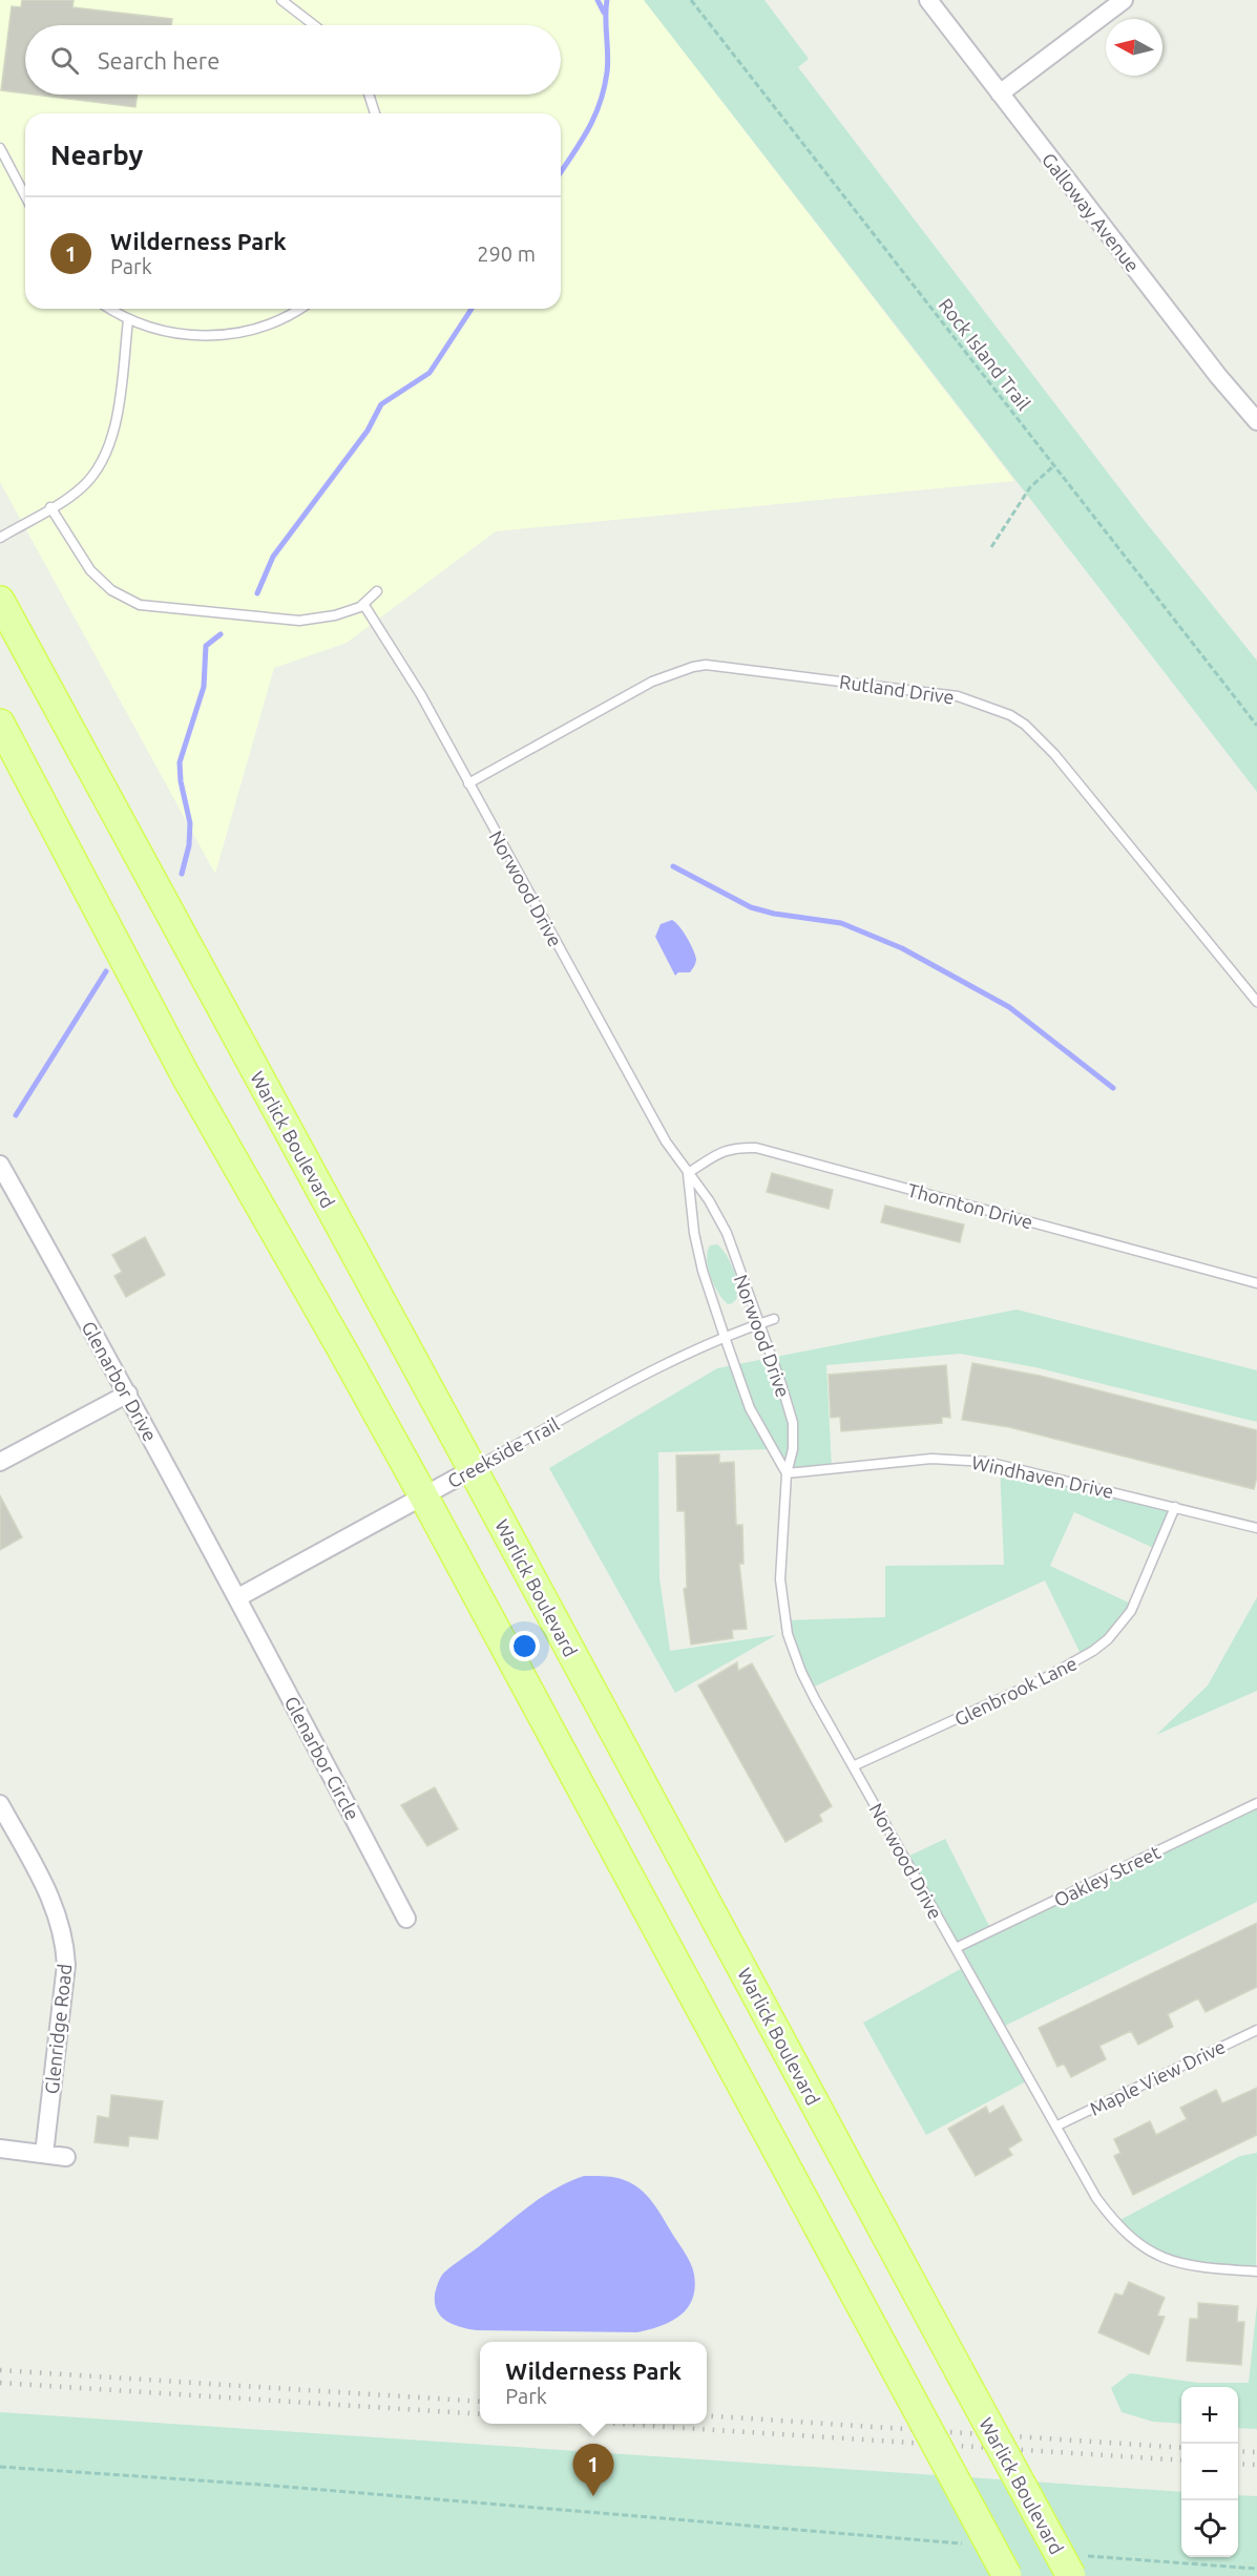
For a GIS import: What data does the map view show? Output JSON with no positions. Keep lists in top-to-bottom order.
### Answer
{
  "streets": {
    "main road": ["Warlick Boulevard"],
    "street": [
      "Galloway Avenue",
      "Glenarbor Drive",
      "Creekside Trail",
      "Glenarbor Circle",
      "Glenridge Road"
    ],
    "lane": [
      "Rutland Drive",
      "Norwood Drive",
      "Thornton Drive",
      "Windhaven Drive",
      "Glenbrook Lane",
      "Oakley Street",
      "Maple View Drive"
    ],
    "path": ["Rock Island Trail"]
  },
  "crossings": [
    ["Rutland Drive", "Norwood Drive"],
    ["Norwood Drive", "Thornton Drive"],
    ["Norwood Drive", "Creekside Trail"],
    ["Norwood Drive", "Windhaven Drive"],
    ["Norwood Drive", "Glenbrook Lane"],
    ["Norwood Drive", "Oakley Street"],
    ["Norwood Drive", "Maple View Drive"],
    ["Warlick Boulevard", "Creekside Trail"],
    ["Glenarbor Drive", "Creekside Trail"],
    ["Glenarbor Drive", "Glenarbor Circle"],
    ["Creekside Trail", "Glenarbor Circle"],
    ["Windhaven Drive", "Glenbrook Lane"]
  ],
  "north": "left",
  "page": {
    "search": "Search here",
    "heading": "Nearby",
    "list": [
      {
        "mark": "1",
        "name": "Wilderness Park",
        "note": "Park",
        "value": "290 m"
      }
    ],
    "popup": ["Wilderness Park", "Park"],
    "map_buttons": ["+", "−"],
    "pins": "1"
  }
}
